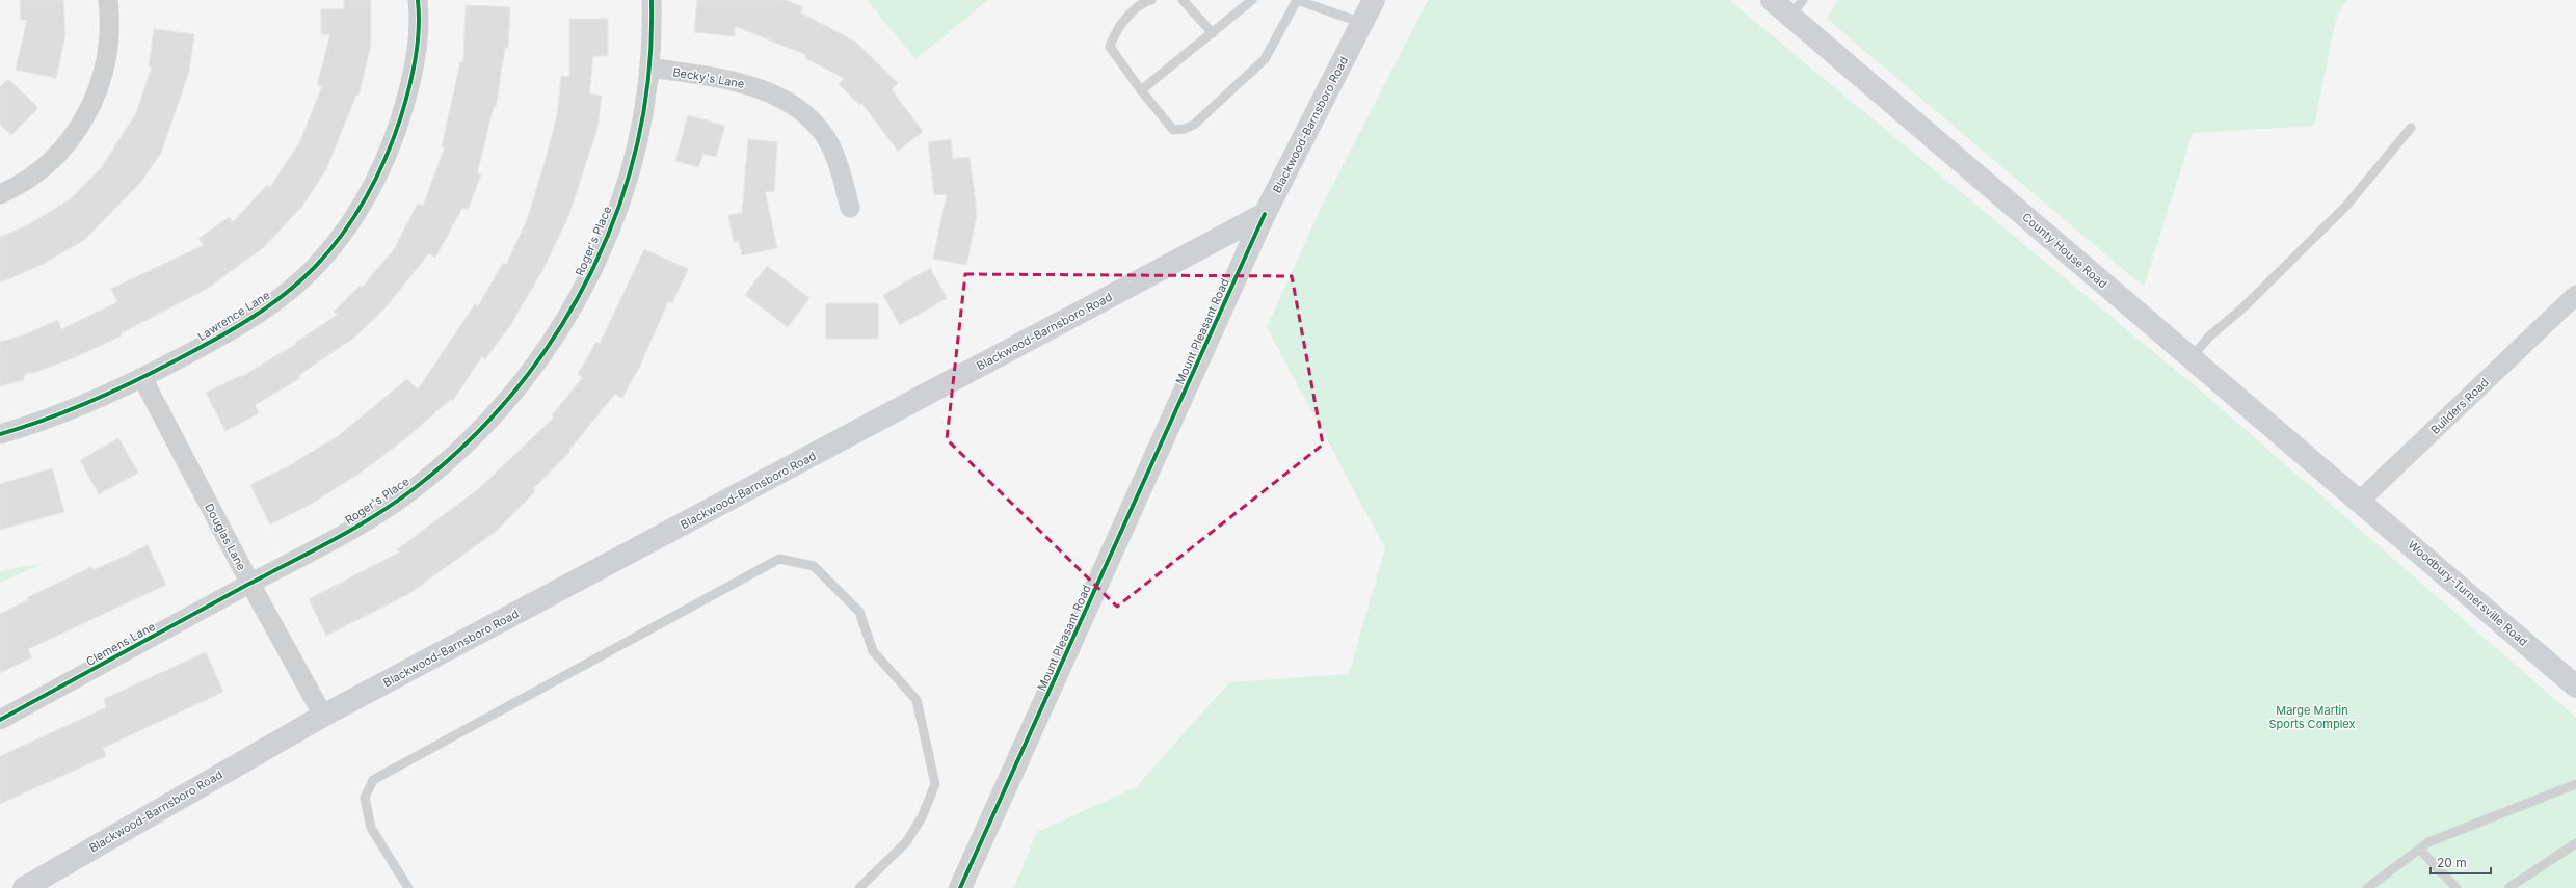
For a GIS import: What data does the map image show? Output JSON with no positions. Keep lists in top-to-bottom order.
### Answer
{
  "streets": {
    "main road": ["Blackwood-Barnsboro Road", "County House Road", "Woodbury-Turnersville Road"],
    "street": [
      "Becky's Lane",
      "Roger's Place",
      "Lawrence Lane",
      "Mount Pleasant Road",
      "Builders Road",
      "Douglas Lane",
      "Clemens Lane"
    ]
  },
  "crossings": [
    ["Becky's Lane", "Roger's Place"],
    ["Blackwood-Barnsboro Road", "Mount Pleasant Road"],
    ["Blackwood-Barnsboro Road", "Douglas Lane"],
    ["Roger's Place", "Douglas Lane"],
    ["Roger's Place", "Clemens Lane"],
    ["County House Road", "Builders Road"],
    ["County House Road", "Woodbury-Turnersville Road"],
    ["Lawrence Lane", "Douglas Lane"],
    ["Builders Road", "Woodbury-Turnersville Road"],
    ["Douglas Lane", "Clemens Lane"]
  ],
  "parks": ["Marge Martin Sports Complex"],
  "scale_bar": "20 m"
}
